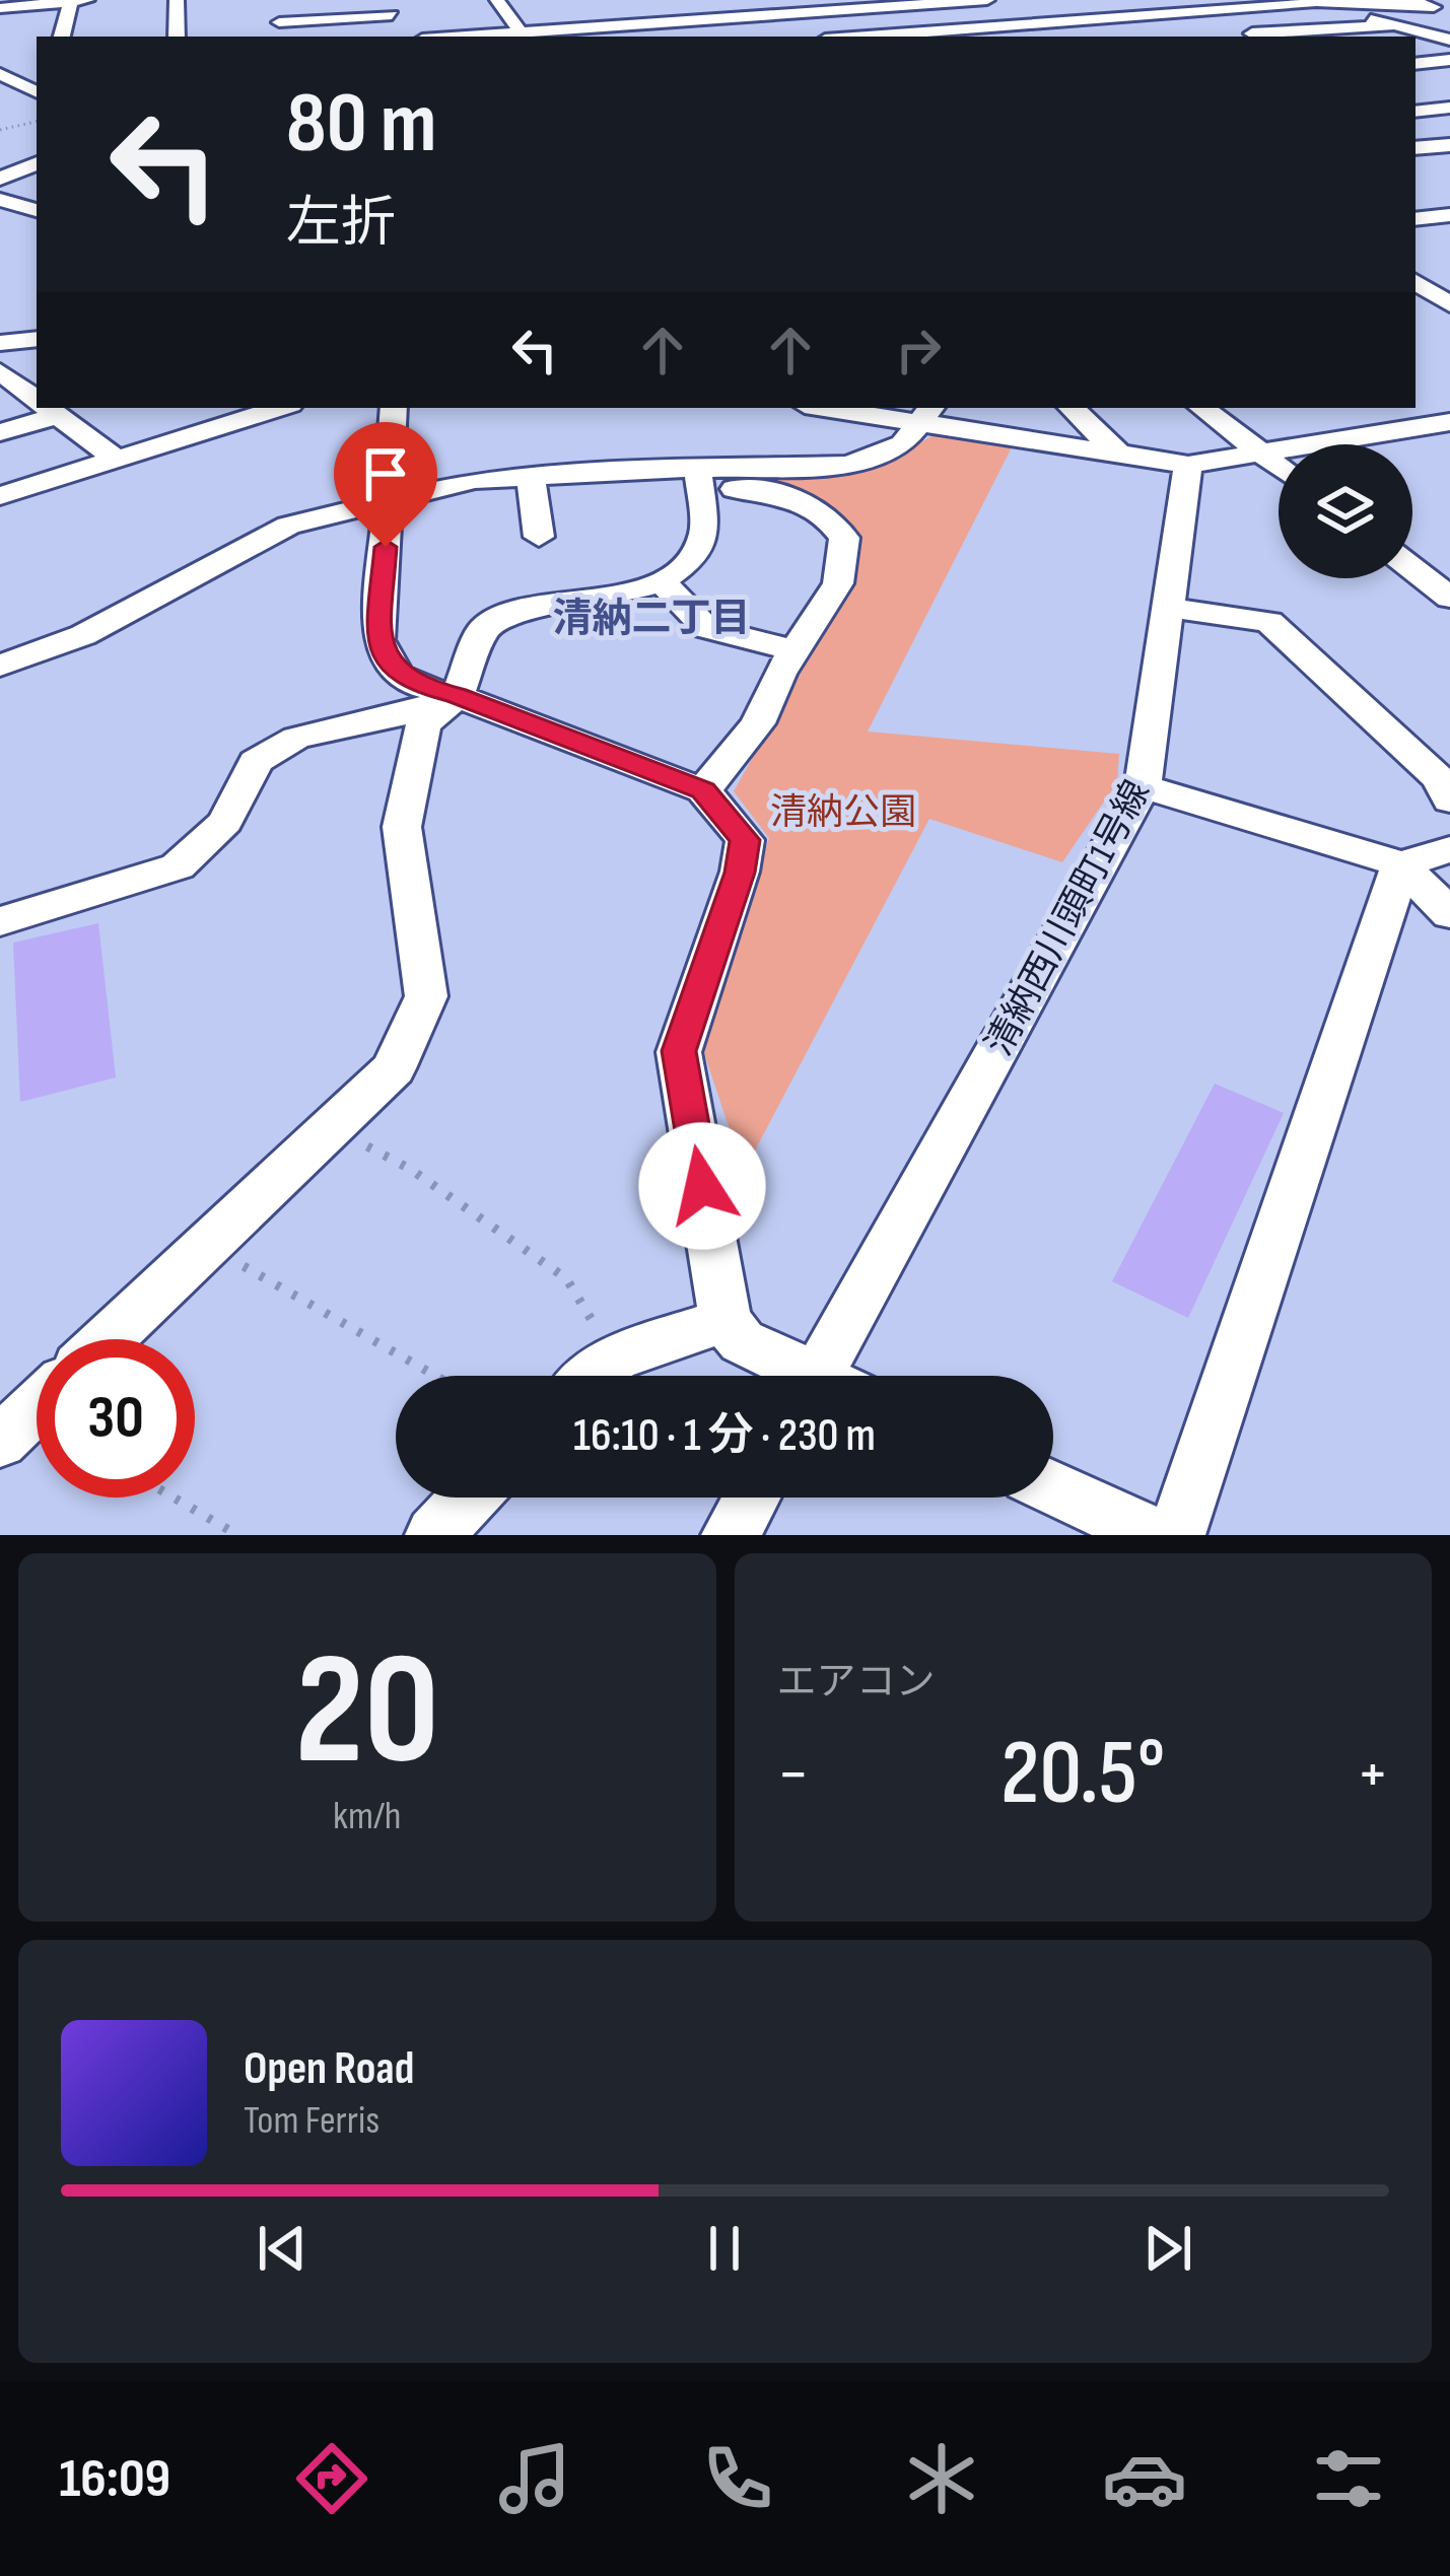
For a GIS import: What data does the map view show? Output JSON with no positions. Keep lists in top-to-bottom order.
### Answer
{
  "streets": {
    "street": ["清納西川頭町1号線"]
  },
  "districts": ["清納二丁目"],
  "parks": ["清納公園"],
  "page": {
    "turn": ["80 m", "左折"],
    "limit": "30",
    "trip": "16:10 · 1 分 · 230 m",
    "tile": [
      ["20", "km/h"],
      "エアコン"
    ],
    "heat": ["−", "20.5°", "+"],
    "song": ["Open Road", "Tom Ferris"],
    "tabs": "16:09"
  }
}
